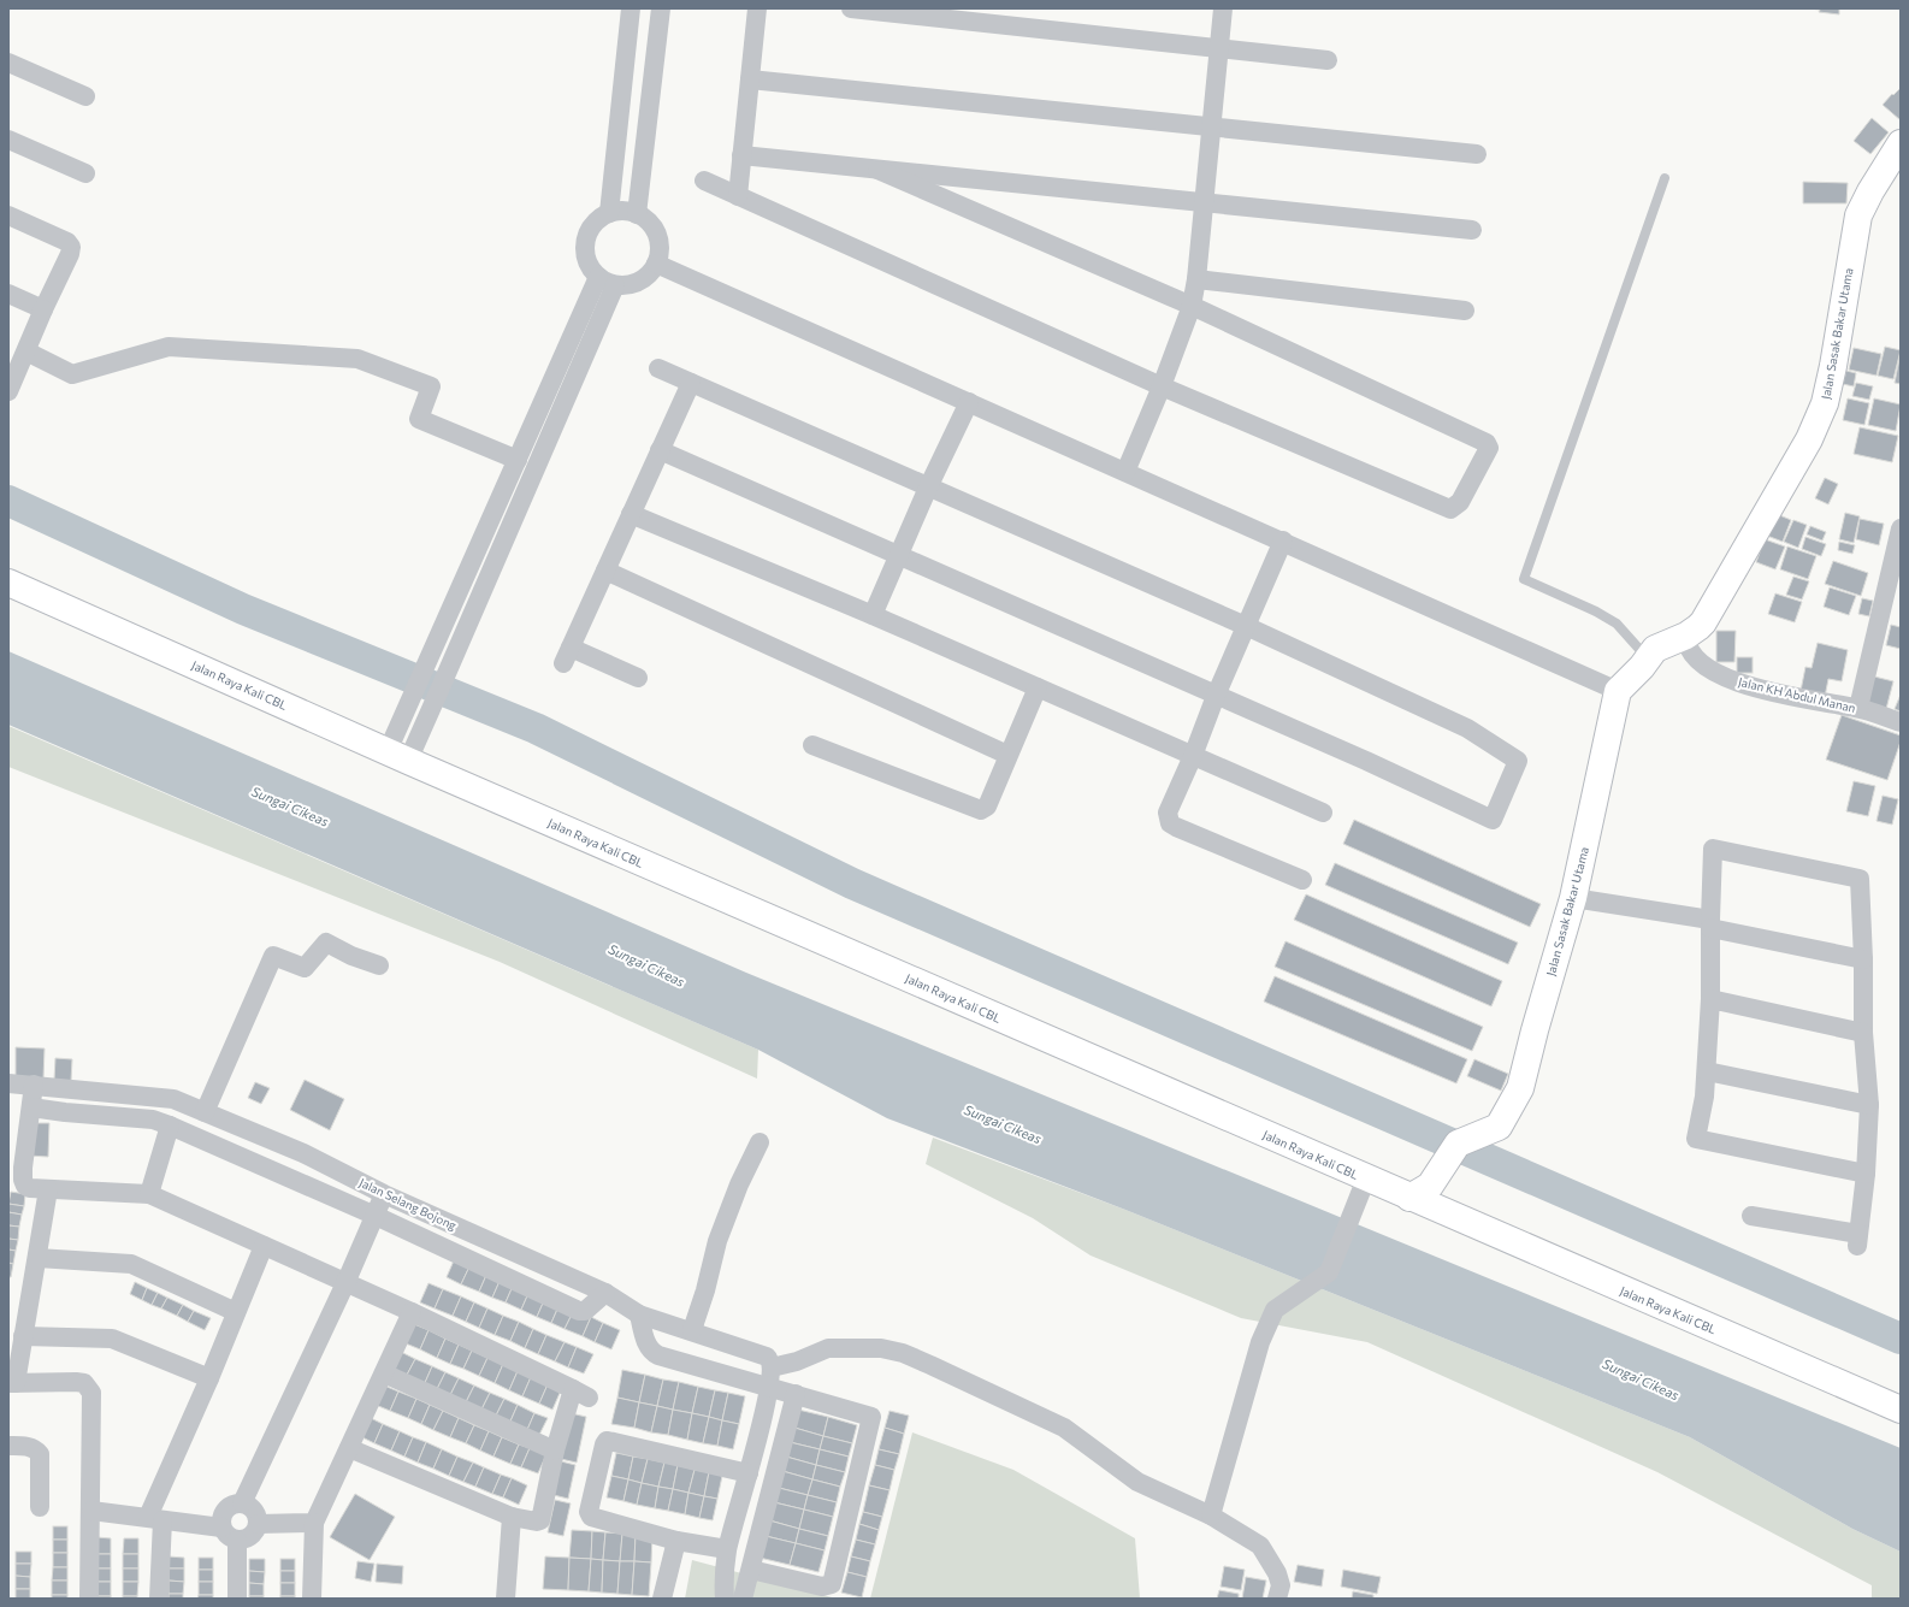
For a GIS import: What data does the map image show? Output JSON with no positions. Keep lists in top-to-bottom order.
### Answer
{
  "streets": {
    "main road": ["Jalan Sasak Bakar Utama", "Jalan Raya Kali CBL"],
    "street": ["Jalan KH Abdul Manan", "Jalan Selang Bojong"]
  },
  "crossings": [
    ["Jalan Sasak Bakar Utama", "Jalan Raya Kali CBL"],
    ["Jalan Sasak Bakar Utama", "Jalan KH Abdul Manan"]
  ],
  "water": ["Sungai Cikeas"]
}
